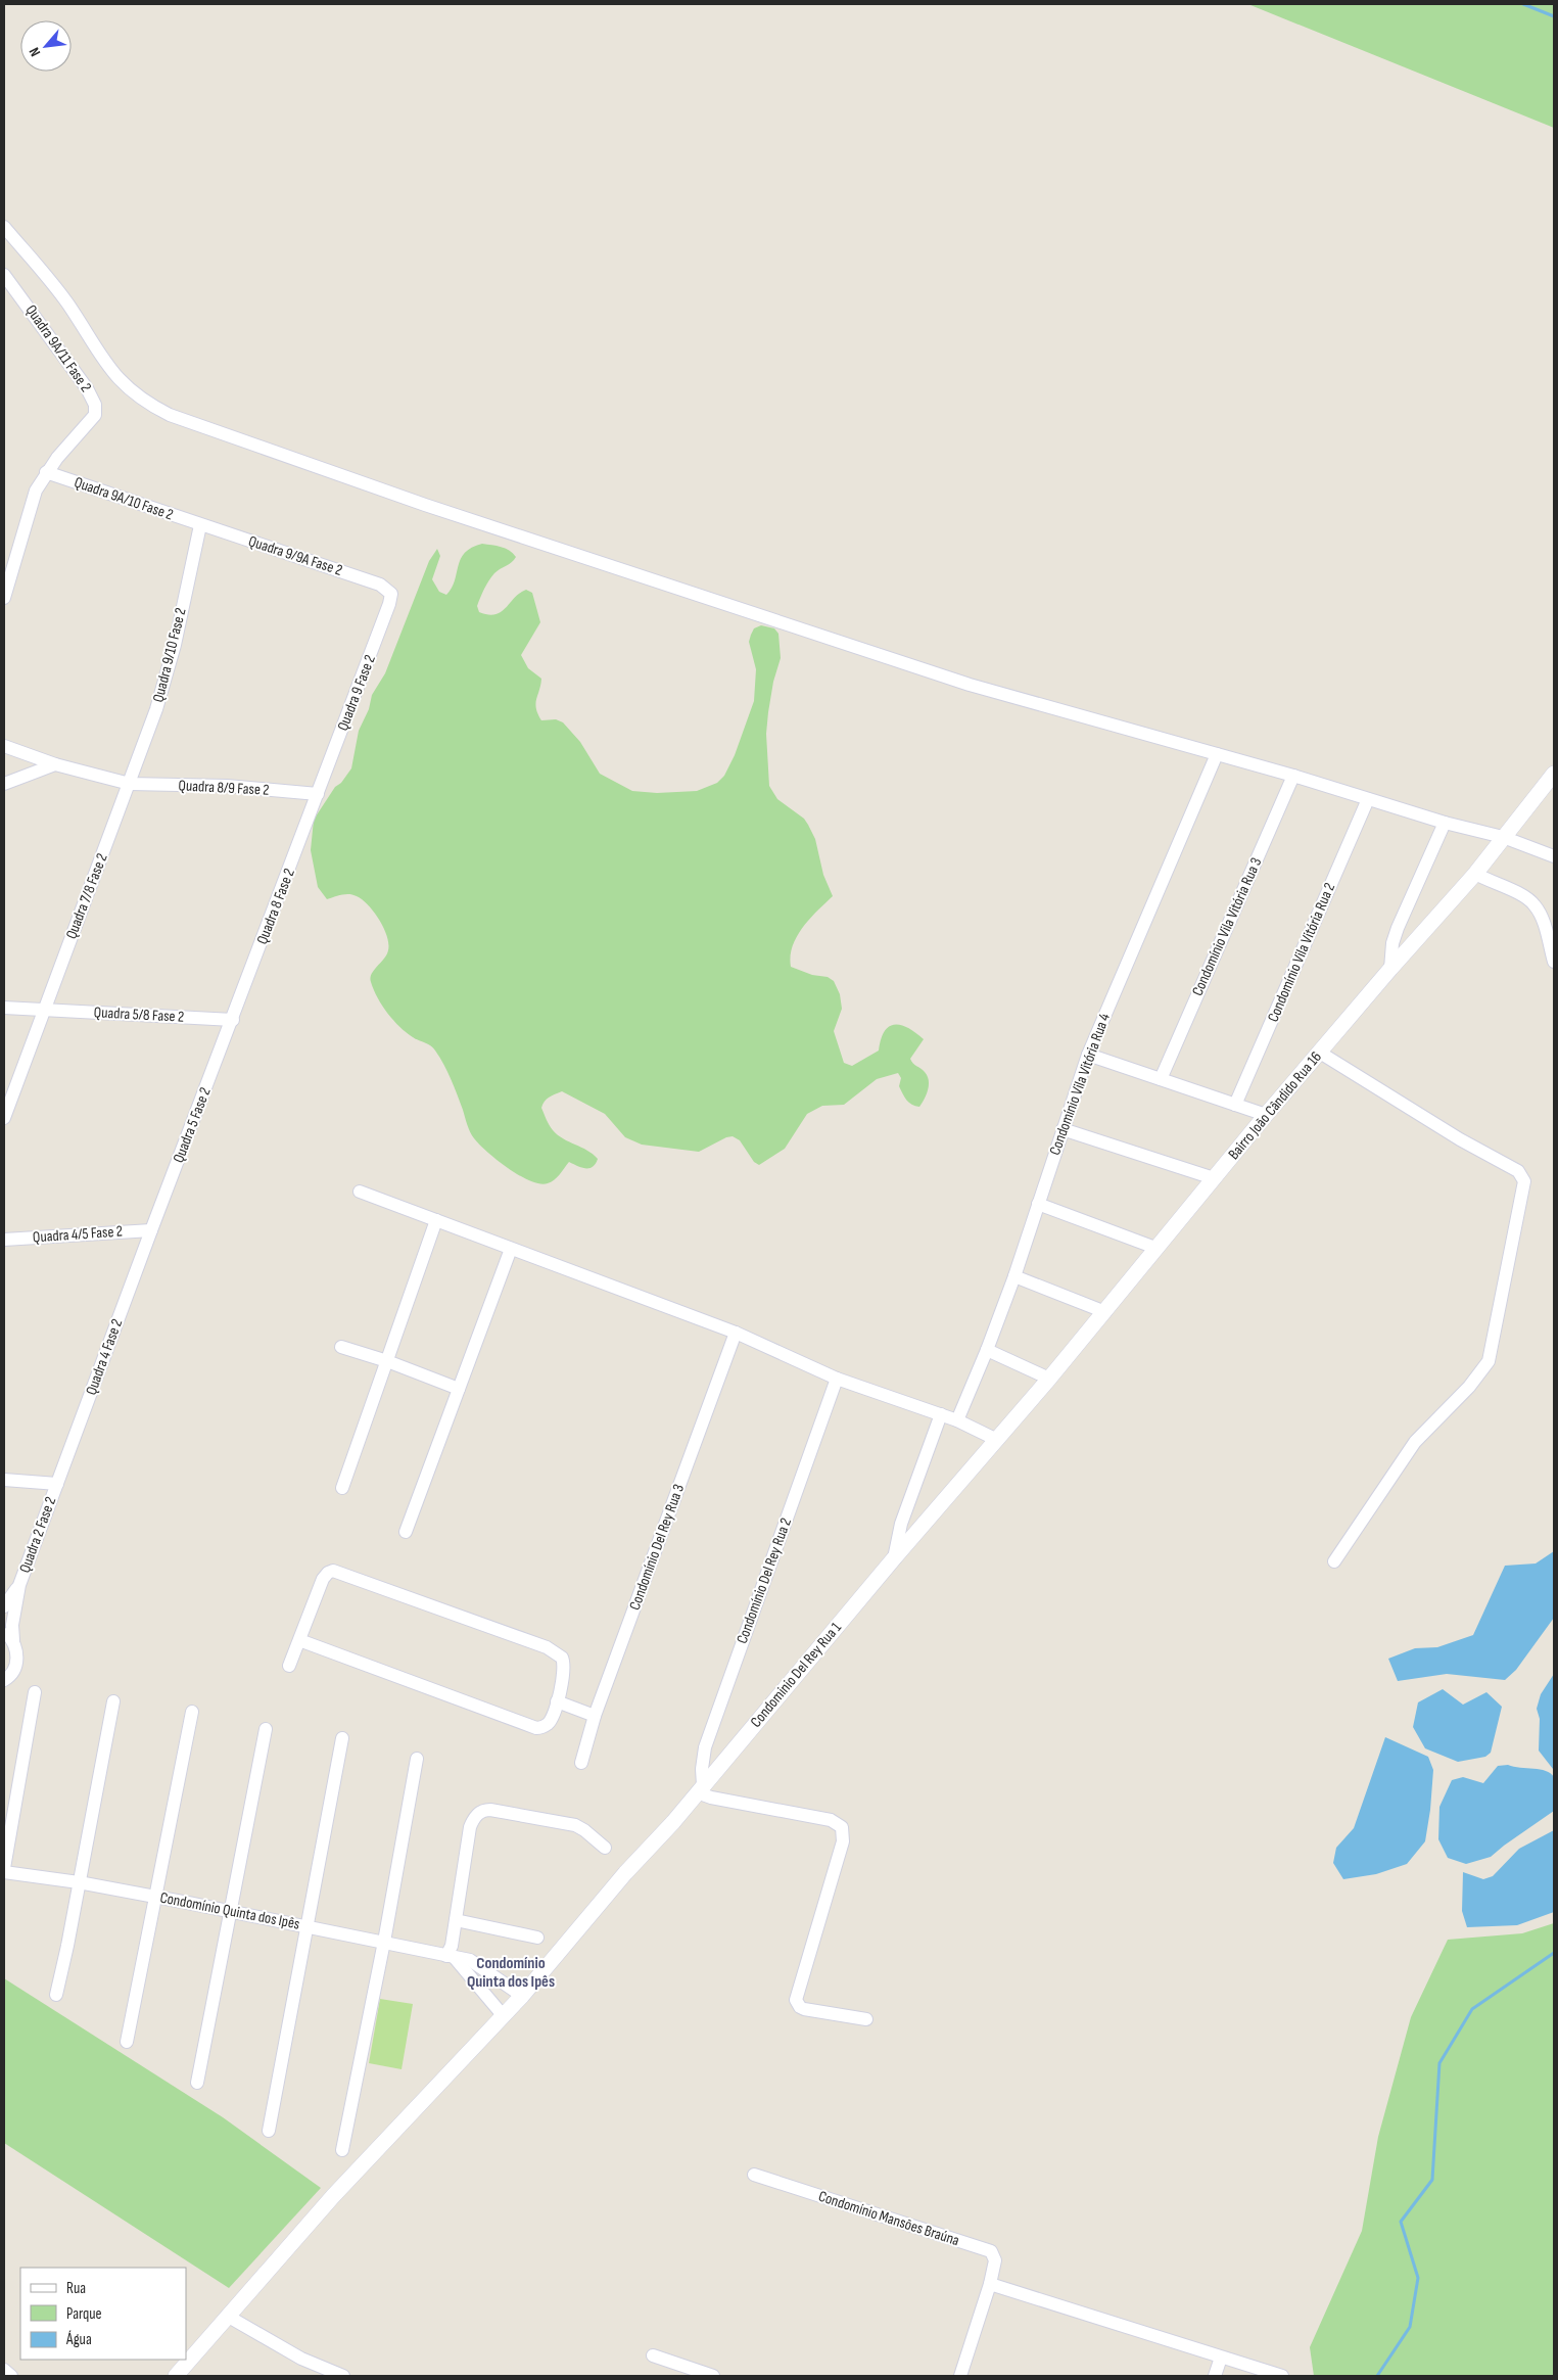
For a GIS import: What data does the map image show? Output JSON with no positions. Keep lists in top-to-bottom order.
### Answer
{
  "streets": {
    "street": [
      "Quadra 9A/11 Fase 2",
      "Quadra 9A/10 Fase 2",
      "Quadra 9/9A Fase 2",
      "Quadra 9/10 Fase 2",
      "Quadra 9 Fase 2",
      "Quadra 8/9 Fase 2",
      "Quadra 7/8 Fase 2",
      "Quadra 8 Fase 2",
      "Condomínio Vila Vitória Rua 3",
      "Condomínio Vila Vitória Rua 2",
      "Quadra 5/8 Fase 2",
      "Condomínio Vila Vitória Rua 4",
      "Bairro João Cândido Rua 16",
      "Quadra 5 Fase 2",
      "Quadra 4/5 Fase 2",
      "Quadra 4 Fase 2",
      "Quadra 2 Fase 2",
      "Condomínio Del Rey Rua 3",
      "Condomínio Del Rey Rua 2",
      "Condominio Del Rey Rua 1",
      "Condomínio Quinta dos Ipês",
      "Condomínio Mansões Braúna"
    ]
  },
  "crossings": [
    ["Quadra 9A/11 Fase 2", "Quadra 9A/10 Fase 2"],
    ["Quadra 9A/10 Fase 2", "Quadra 9/9A Fase 2"],
    ["Quadra 9A/10 Fase 2", "Quadra 9/10 Fase 2"],
    ["Quadra 9/9A Fase 2", "Quadra 9/10 Fase 2"],
    ["Quadra 9/9A Fase 2", "Quadra 9 Fase 2"],
    ["Quadra 9/10 Fase 2", "Quadra 8/9 Fase 2"],
    ["Quadra 9/10 Fase 2", "Quadra 7/8 Fase 2"],
    ["Quadra 9 Fase 2", "Quadra 8/9 Fase 2"],
    ["Quadra 9 Fase 2", "Quadra 8 Fase 2"],
    ["Quadra 8/9 Fase 2", "Quadra 7/8 Fase 2"],
    ["Quadra 8/9 Fase 2", "Quadra 8 Fase 2"],
    ["Quadra 7/8 Fase 2", "Quadra 5/8 Fase 2"],
    ["Quadra 8 Fase 2", "Quadra 5/8 Fase 2"],
    ["Quadra 8 Fase 2", "Quadra 5 Fase 2"],
    ["Quadra 5/8 Fase 2", "Quadra 5 Fase 2"],
    ["Bairro João Cândido Rua 16", "Condominio Del Rey Rua 1"],
    ["Quadra 5 Fase 2", "Quadra 4/5 Fase 2"],
    ["Quadra 5 Fase 2", "Quadra 4 Fase 2"],
    ["Quadra 4/5 Fase 2", "Quadra 4 Fase 2"],
    ["Quadra 4 Fase 2", "Quadra 2 Fase 2"],
    ["Condomínio Del Rey Rua 2", "Condominio Del Rey Rua 1"],
    ["Condominio Del Rey Rua 1", "Condomínio Quinta dos Ipês"]
  ],
  "districts": ["Condomínio Quinta dos Ipês"],
  "legend": ["Rua", "Parque", "Água"],
  "north": "bottom left"
}
